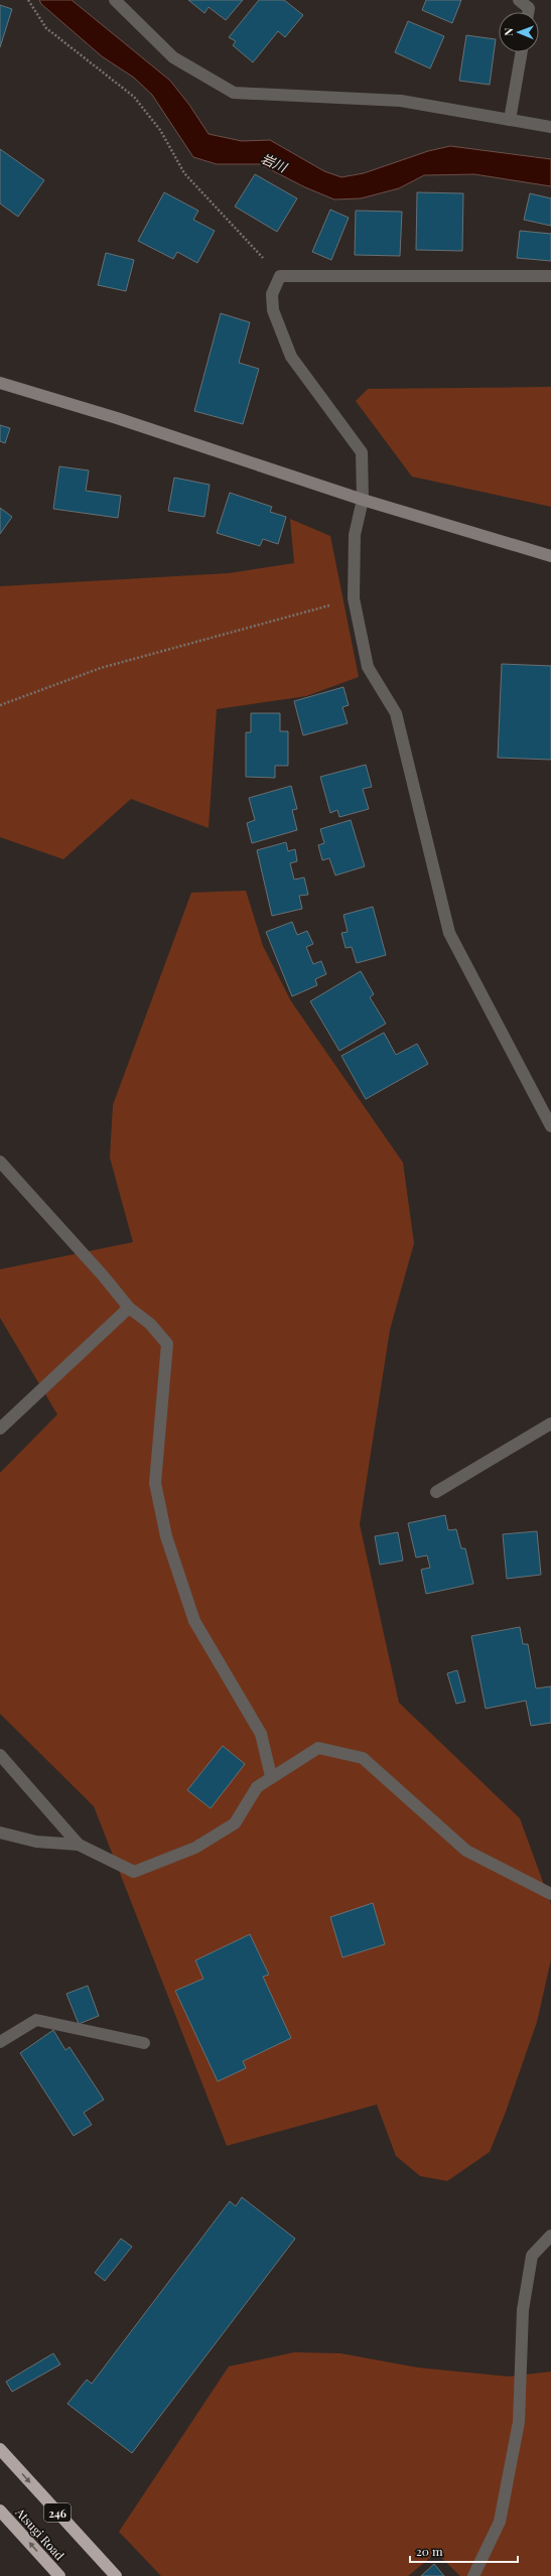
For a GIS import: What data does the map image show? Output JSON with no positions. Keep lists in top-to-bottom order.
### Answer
{
  "streets": {
    "highway": ["246", "Atsugi Road"]
  },
  "water": ["岩川"],
  "scale_bar": "20 m",
  "north": "left"
}
